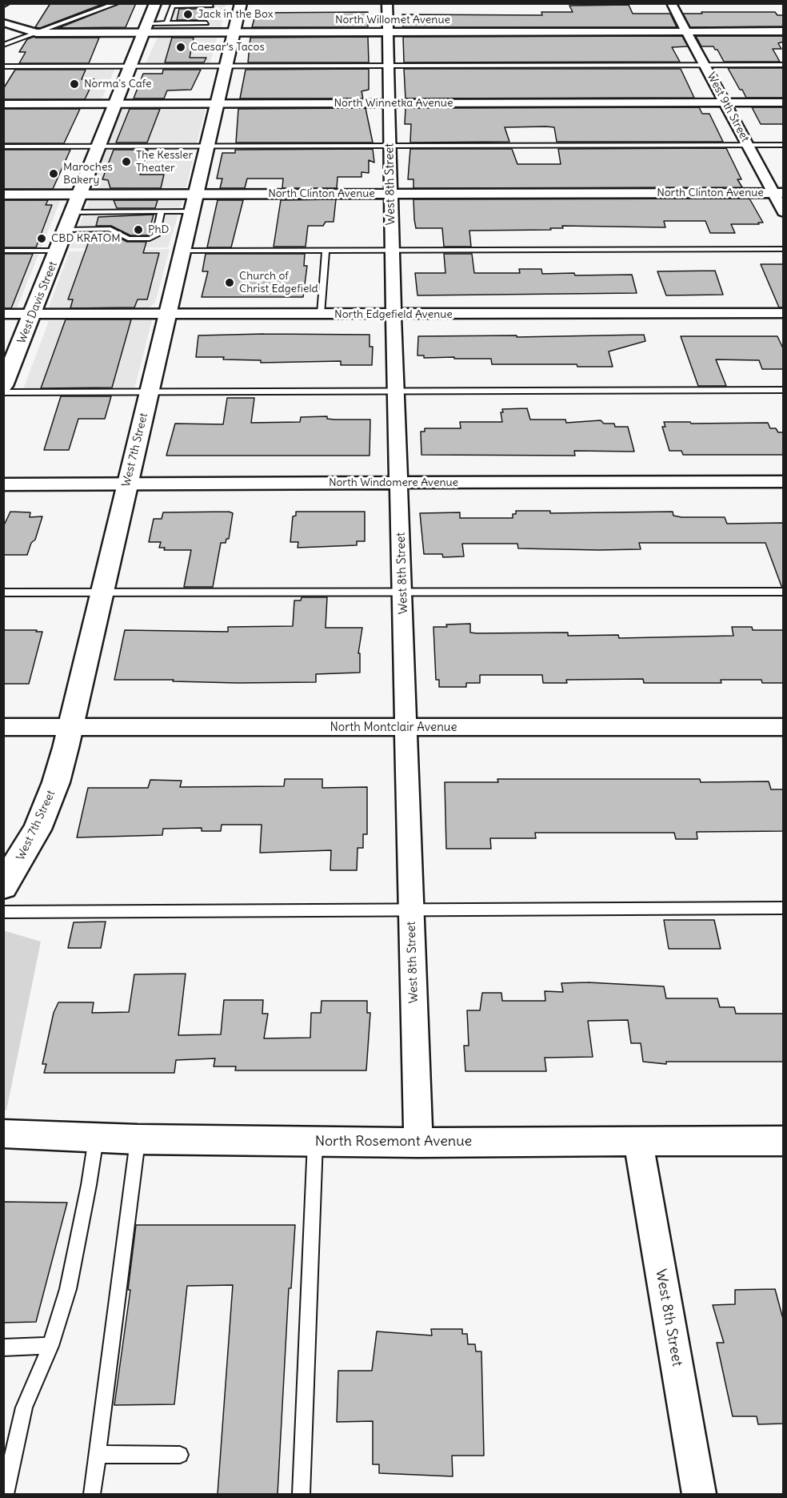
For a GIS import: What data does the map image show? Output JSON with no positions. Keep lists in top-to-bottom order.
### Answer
{
  "streets": {
    "street": [
      "North Willomet Avenue",
      "North Winnetka Avenue",
      "West 9th Street",
      "West 8th Street",
      "North Clinton Avenue",
      "West Davis Street",
      "North Edgefield Avenue",
      "West 7th Street",
      "North Windomere Avenue",
      "North Montclair Avenue",
      "North Rosemont Avenue"
    ]
  },
  "crossings": [
    ["North Willomet Avenue", "West 9th Street"],
    ["North Willomet Avenue", "West 8th Street"],
    ["North Willomet Avenue", "West Davis Street"],
    ["North Willomet Avenue", "West 7th Street"],
    ["North Winnetka Avenue", "West 9th Street"],
    ["North Winnetka Avenue", "West 8th Street"],
    ["North Winnetka Avenue", "West Davis Street"],
    ["North Winnetka Avenue", "West 7th Street"],
    ["West 9th Street", "North Clinton Avenue"],
    ["West 8th Street", "North Clinton Avenue"],
    ["West 8th Street", "North Edgefield Avenue"],
    ["West 8th Street", "North Windomere Avenue"],
    ["West 8th Street", "North Montclair Avenue"],
    ["West 8th Street", "North Rosemont Avenue"],
    ["North Clinton Avenue", "West Davis Street"],
    ["North Clinton Avenue", "West 7th Street"],
    ["West Davis Street", "North Edgefield Avenue"],
    ["North Edgefield Avenue", "West 7th Street"],
    ["West 7th Street", "North Windomere Avenue"],
    ["West 7th Street", "North Montclair Avenue"]
  ],
  "places": [
    "Jack in the Box",
    "Caesar’s Tacos",
    "Norma's Cafe",
    "The Kessler Theater",
    "Maroches Bakery",
    "PhD",
    "CBD KRATOM",
    "Church of Christ Edgefield"
  ]
}
